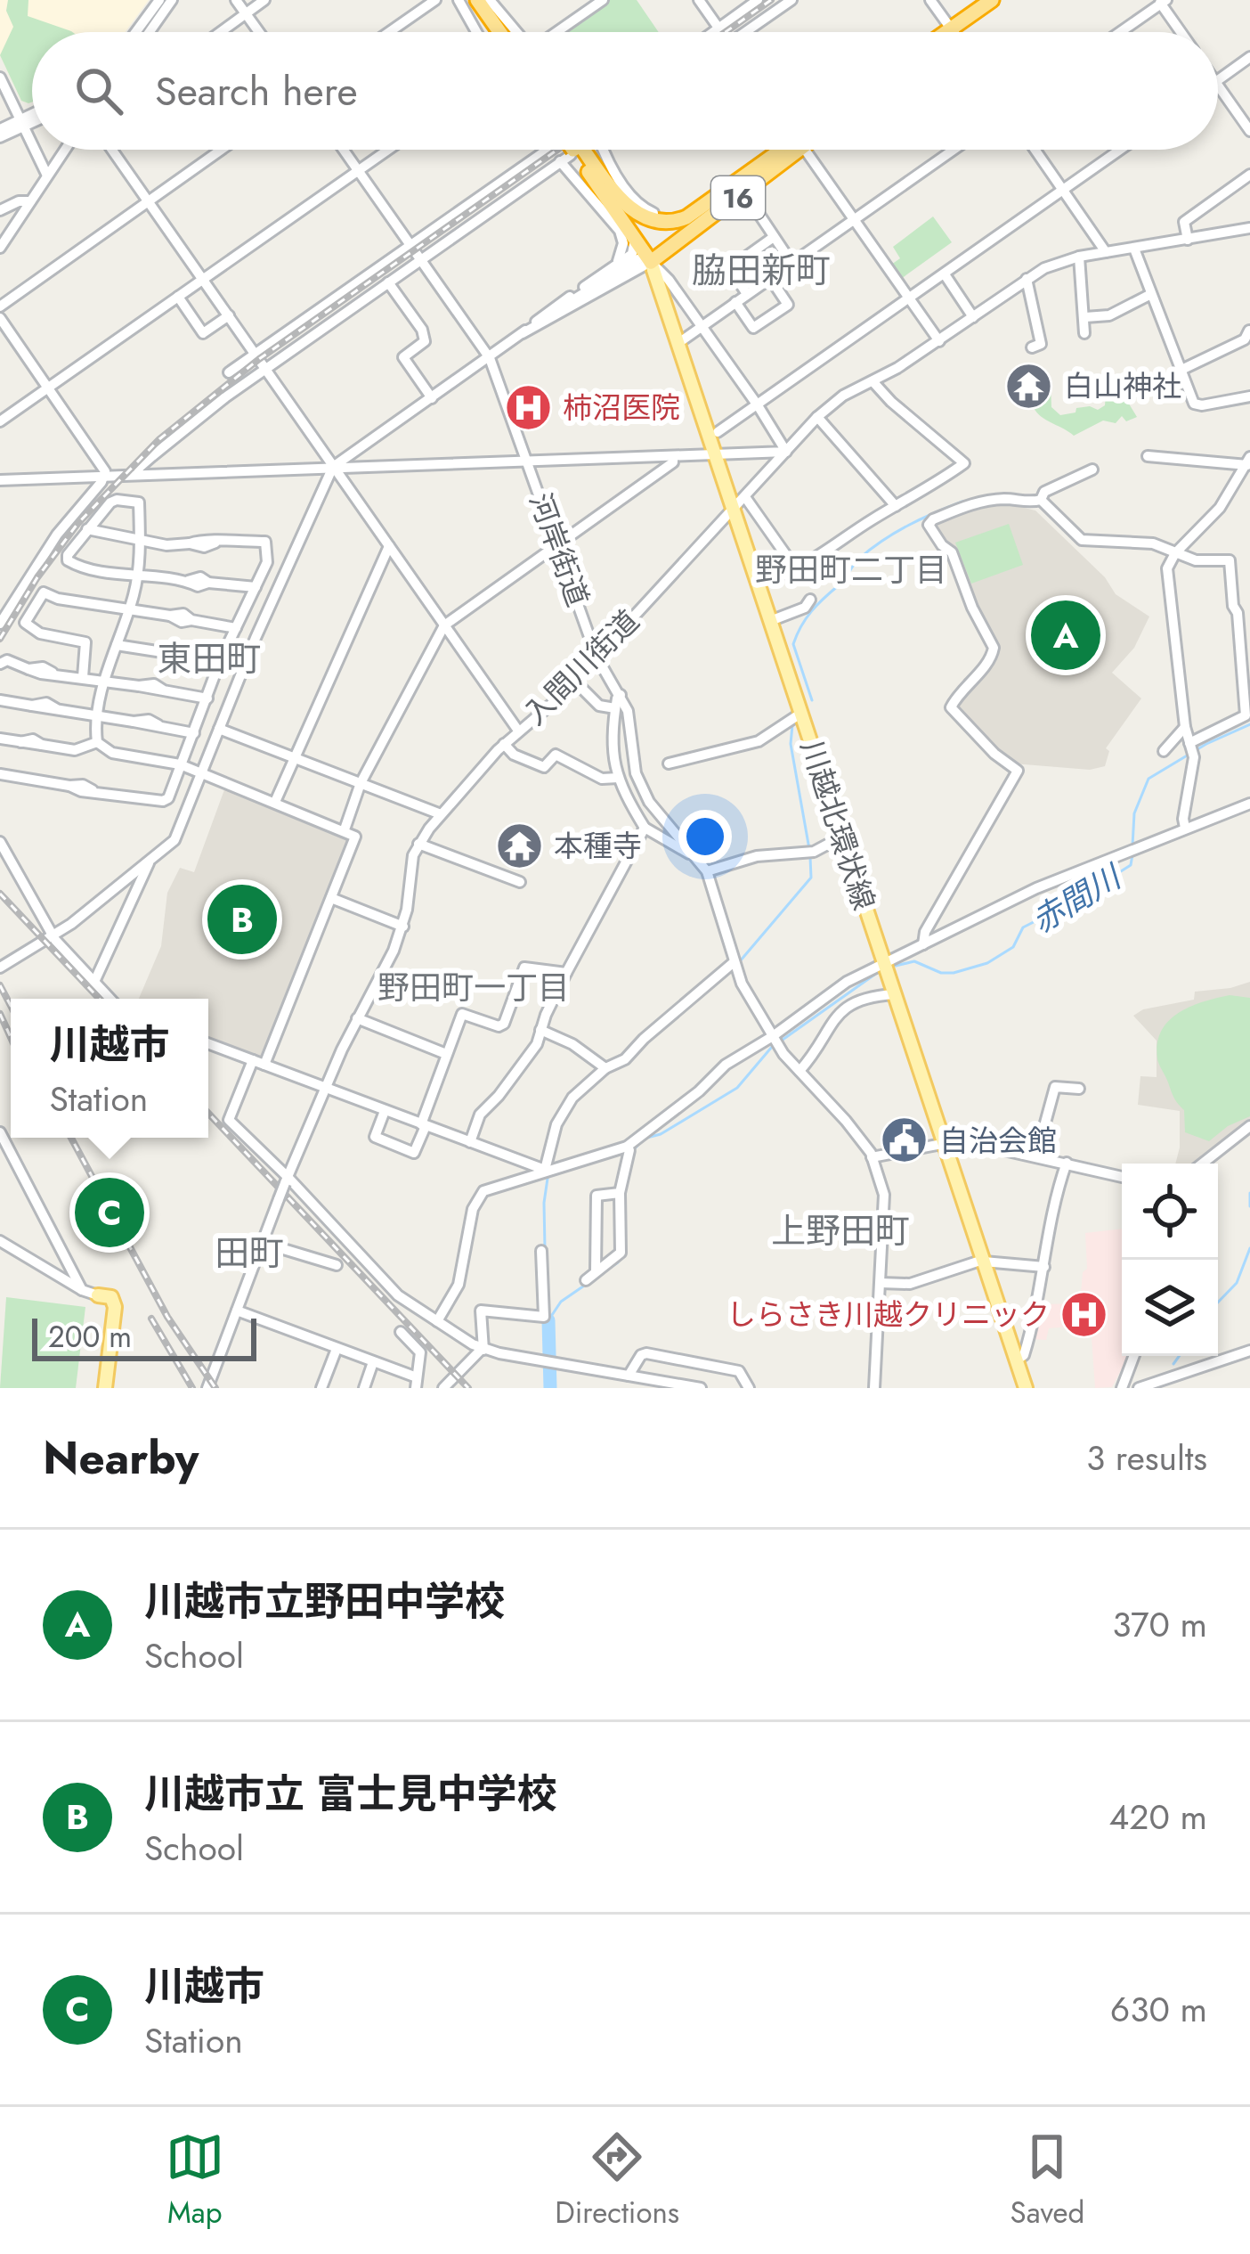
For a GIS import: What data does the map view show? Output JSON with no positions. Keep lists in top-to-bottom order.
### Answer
{
  "streets": {
    "highway": ["16"],
    "main road": ["川越北環状線"],
    "street": ["河岸街道", "入間川街道"]
  },
  "crossings": [
    ["16", "川越北環状線"],
    ["河岸街道", "入間川街道"],
    ["入間川街道", "川越北環状線"]
  ],
  "districts": [
    "脇田新町",
    "野田町二丁目",
    "東田町",
    "野田町一丁目",
    "上野田町",
    "田町"
  ],
  "water": ["赤間川"],
  "places": {
    "temple": ["白山神社", "本種寺"],
    "hospital": ["柿沼医院", "しらさき川越クリニック"],
    "public building": ["自治会館"]
  },
  "scale_bar": "200 m",
  "page": {
    "search": "Search here",
    "pins": ["A", "B", "C"],
    "popup": ["川越市", "Station"],
    "scale": "200 m",
    "heading": ["Nearby", "3 results"],
    "list": [
      {
        "mark": "A",
        "name": "川越市立野田中学校",
        "note": "School",
        "value": "370 m"
      },
      {
        "mark": "B",
        "name": "川越市立 富士見中学校",
        "note": "School",
        "value": "420 m"
      },
      {
        "mark": "C",
        "name": "川越市",
        "note": "Station",
        "value": "630 m"
      }
    ],
    "nav": ["Map", "Directions", "Saved"]
  }
}
